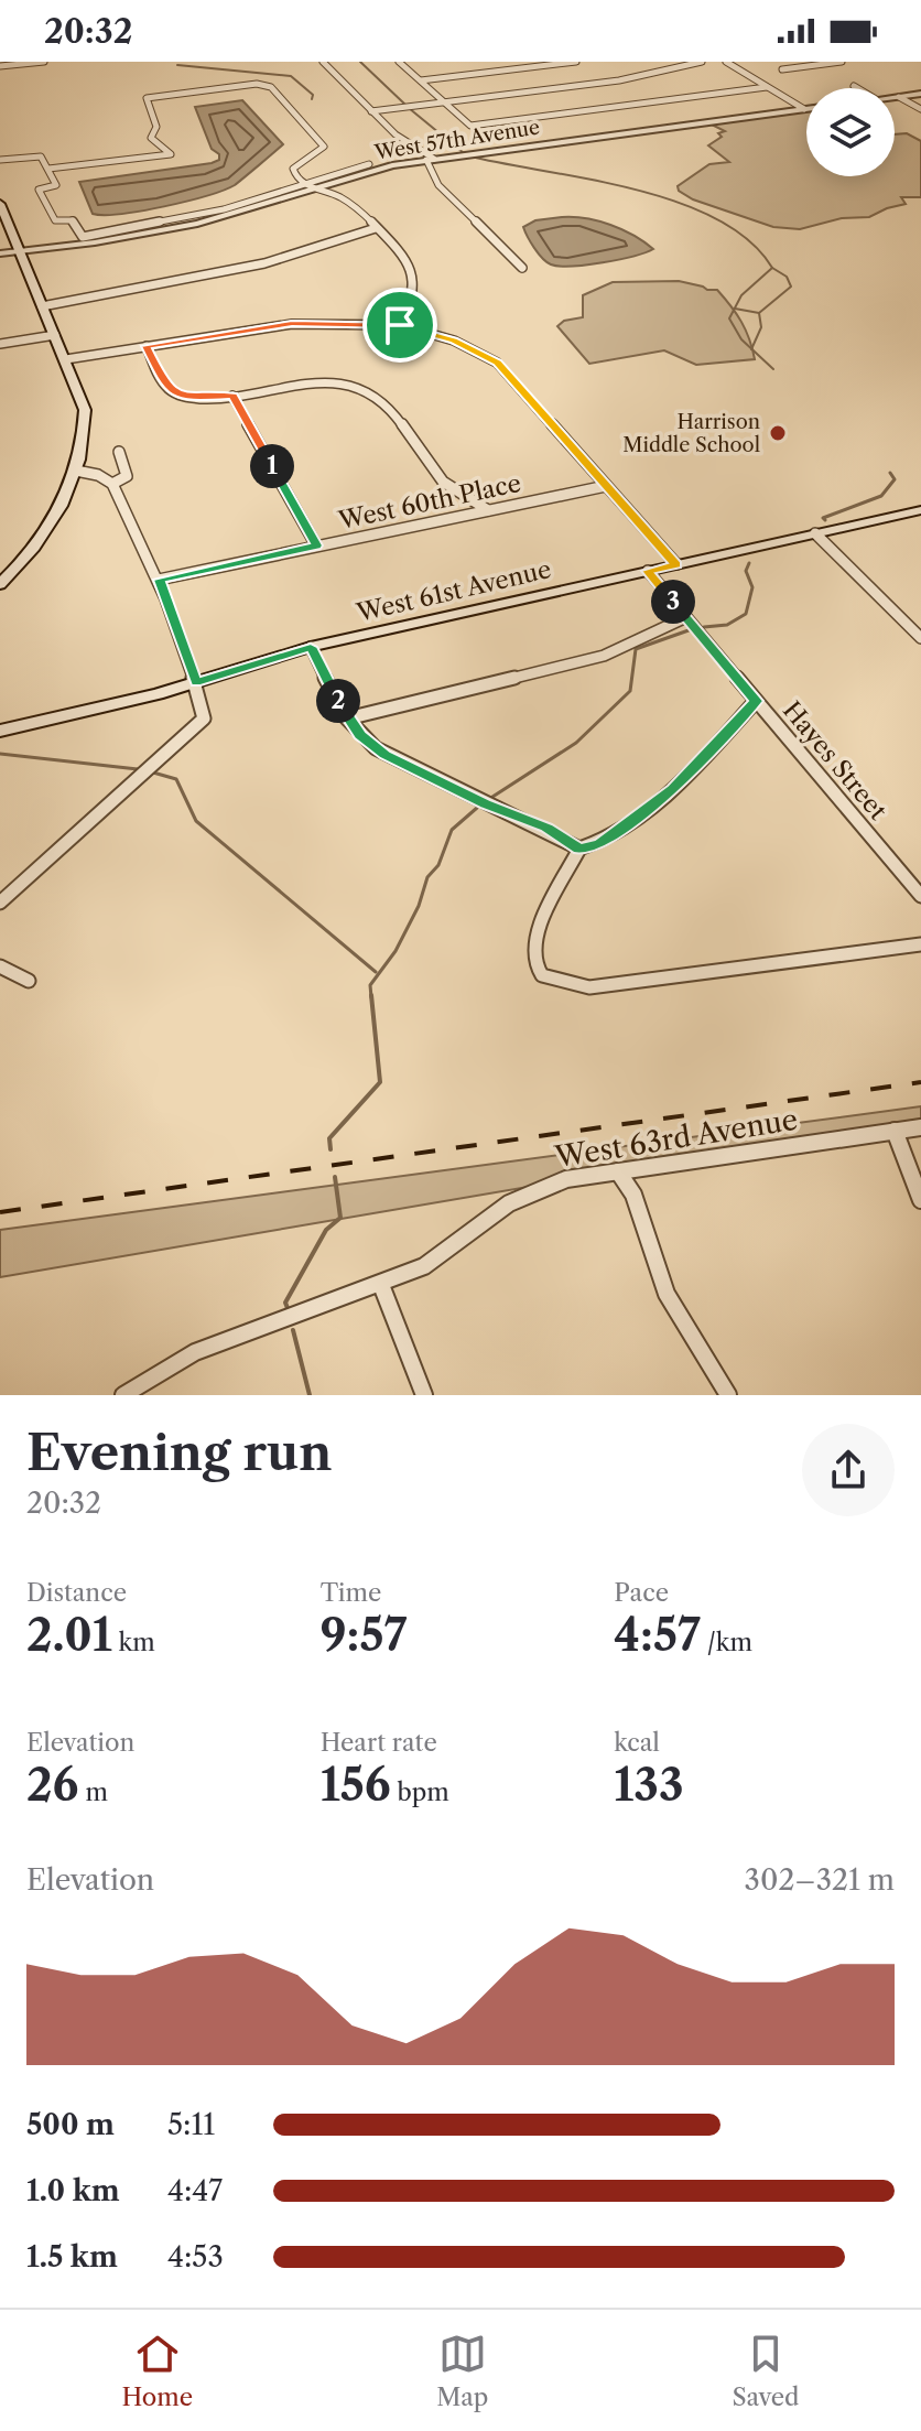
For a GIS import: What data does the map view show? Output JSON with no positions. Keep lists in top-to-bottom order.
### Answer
{
  "streets": {
    "main road": ["West 61st Avenue"],
    "street": [
      "West 57th Avenue",
      "West 60th Place",
      "Hayes Street",
      "West 63rd Avenue"
    ]
  },
  "crossings": [
    ["West 61st Avenue", "Hayes Street"]
  ],
  "places": ["Harrison Middle School"],
  "page": {
    "status": "20:32",
    "pins": ["1", "3", "2"],
    "heading": ["Evening run", "20:32"],
    "stats": [
      ["Distance", "2.01 km"],
      ["Time", "9:57"],
      ["Pace", "4:57 /km"],
      ["Elevation", "26 m"],
      ["Heart rate", "156 bpm"],
      ["kcal", "133"]
    ],
    "chart": ["Elevation", "302–321 m"],
    "list": [
      {
        "name": "500 m",
        "note": "5:11"
      },
      {
        "name": "1.0 km",
        "note": "4:47"
      },
      {
        "name": "1.5 km",
        "note": "4:53"
      }
    ],
    "tabs": ["Home", "Map", "Saved"]
  }
}
